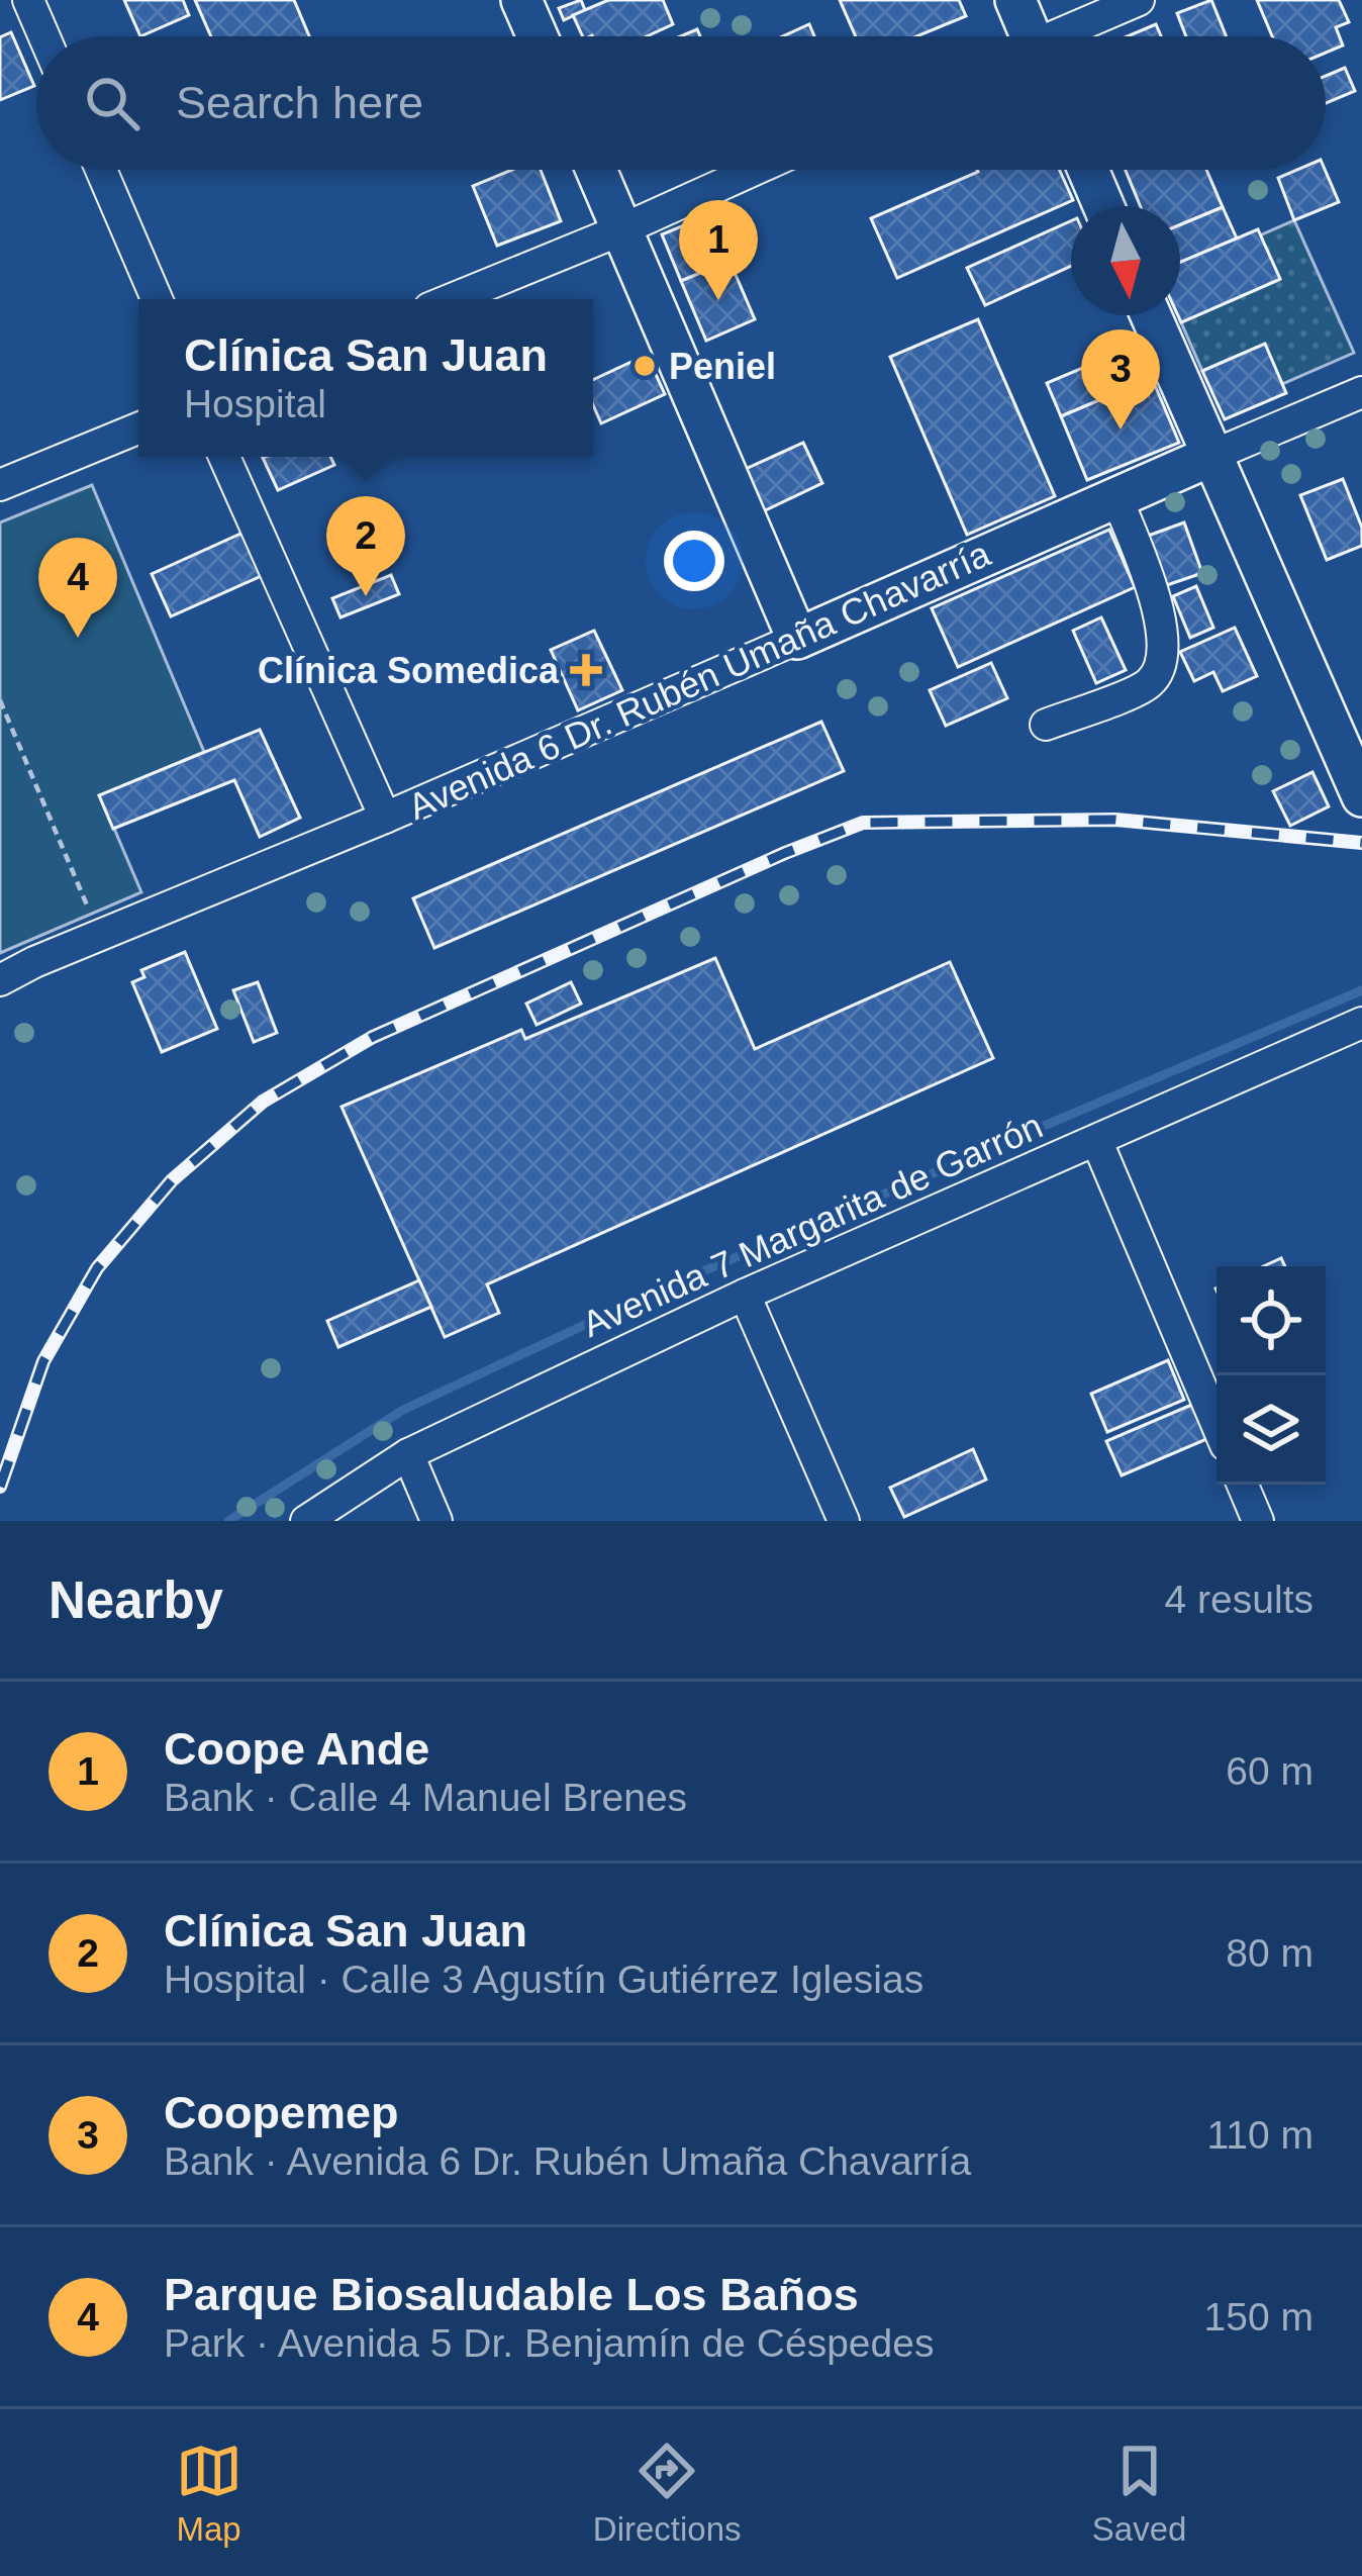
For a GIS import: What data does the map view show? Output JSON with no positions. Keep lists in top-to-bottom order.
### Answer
{
  "streets": {
    "main road": ["Avenida 6 Dr. Rubén Umaña Chavarría"],
    "street": ["Avenida 7 Margarita de Garrón"]
  },
  "places": {
    "other": ["Peniel"],
    "health": ["Clínica Somedica"]
  },
  "north": "bottom",
  "page": {
    "search": "Search here",
    "pins": [
      "1",
      "3",
      "2",
      "4"
    ],
    "popup": ["Clínica San Juan", "Hospital"],
    "heading": ["Nearby", "4 results"],
    "list": [
      {
        "mark": "1",
        "name": "Coope Ande",
        "note": "Bank · Calle 4 Manuel Brenes",
        "value": "60 m"
      },
      {
        "mark": "2",
        "name": "Clínica San Juan",
        "note": "Hospital · Calle 3 Agustín Gutiérrez Iglesias",
        "value": "80 m"
      },
      {
        "mark": "3",
        "name": "Coopemep",
        "note": "Bank · Avenida 6 Dr. Rubén Umaña Chavarría",
        "value": "110 m"
      },
      {
        "mark": "4",
        "name": "Parque Biosaludable Los Baños",
        "note": "Park · Avenida 5 Dr. Benjamín de Céspedes",
        "value": "150 m"
      }
    ],
    "nav": ["Map", "Directions", "Saved"]
  }
}
